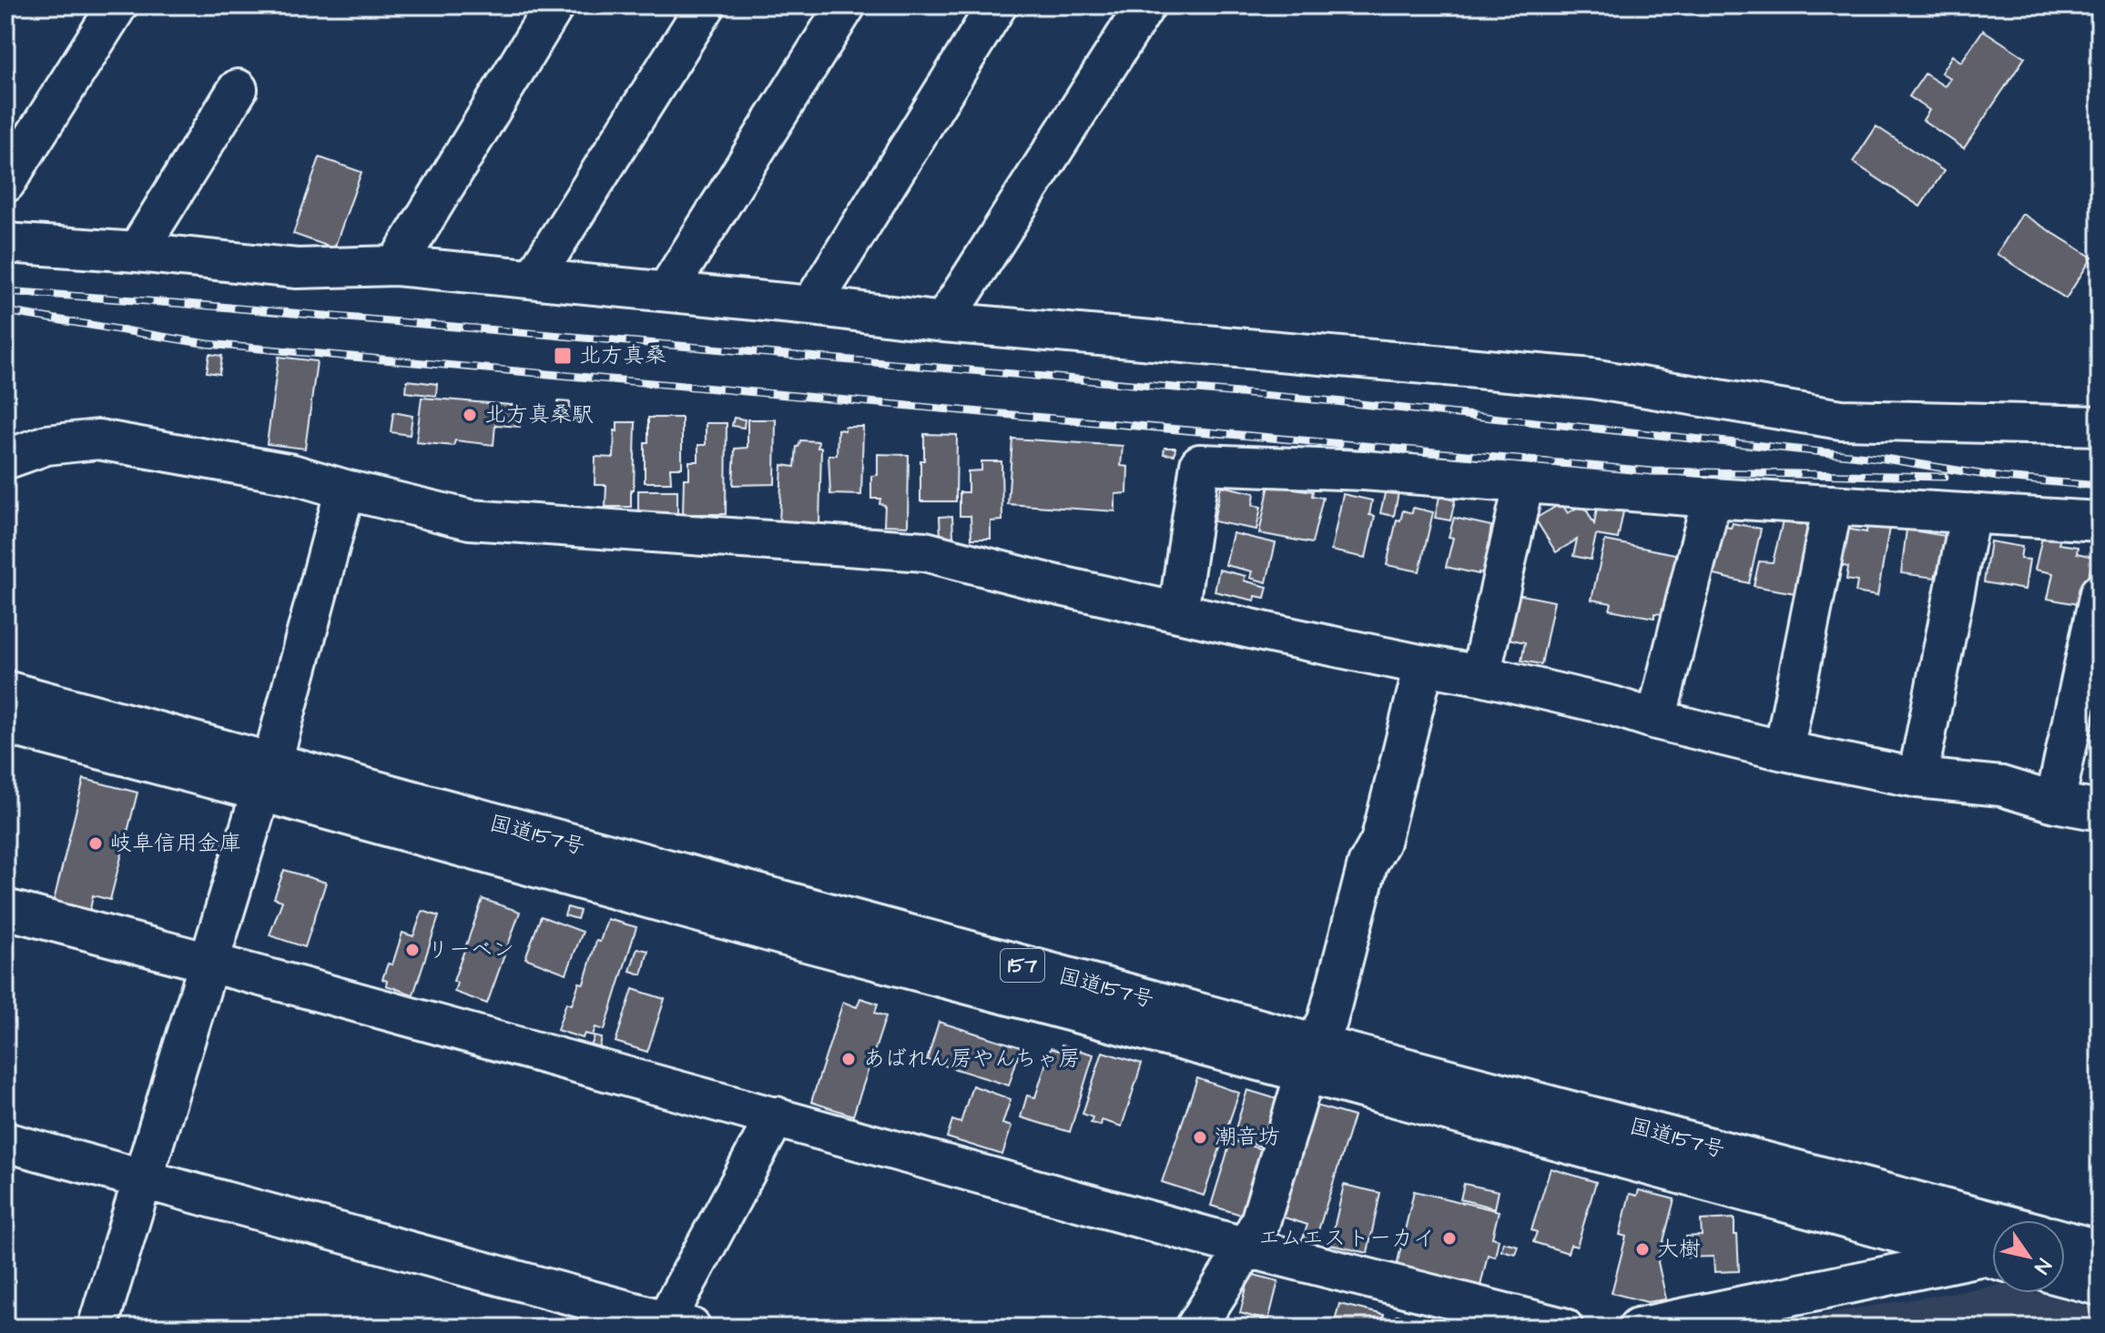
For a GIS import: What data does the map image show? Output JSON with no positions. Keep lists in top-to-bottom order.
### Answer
{
  "streets": {
    "highway": ["国道157号", "157"]
  },
  "places": {
    "transit": ["北方真桑"],
    "other": [
      "北方真桑駅",
      "岐阜信用金庫",
      "リーベン",
      "あばれん房やんちゃ房",
      "潮音坊",
      "エムエストーカイ",
      "大樹"
    ]
  },
  "north": "bottom right"
}
